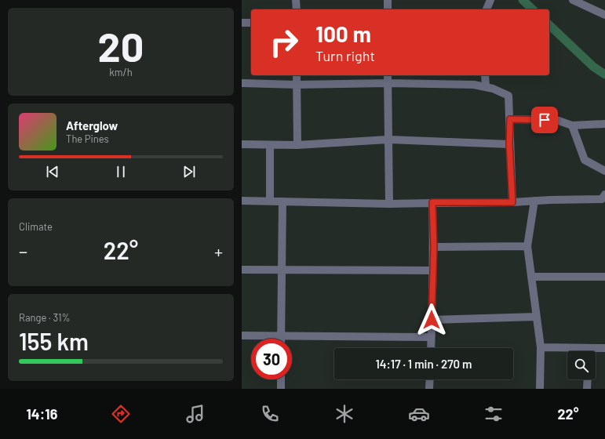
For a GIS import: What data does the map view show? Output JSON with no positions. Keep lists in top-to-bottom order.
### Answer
{
  "page": {
    "tile": [
      ["20", "km/h"],
      "Climate",
      ["Range · 31%", "155 km"]
    ],
    "turn": ["100 m", "Turn right"],
    "song": ["Afterglow", "The Pines"],
    "heat": ["−", "22°", "+"],
    "limit": "30",
    "trip": "14:17 · 1 min · 270 m",
    "tabs": ["14:16", "22°"]
  }
}
